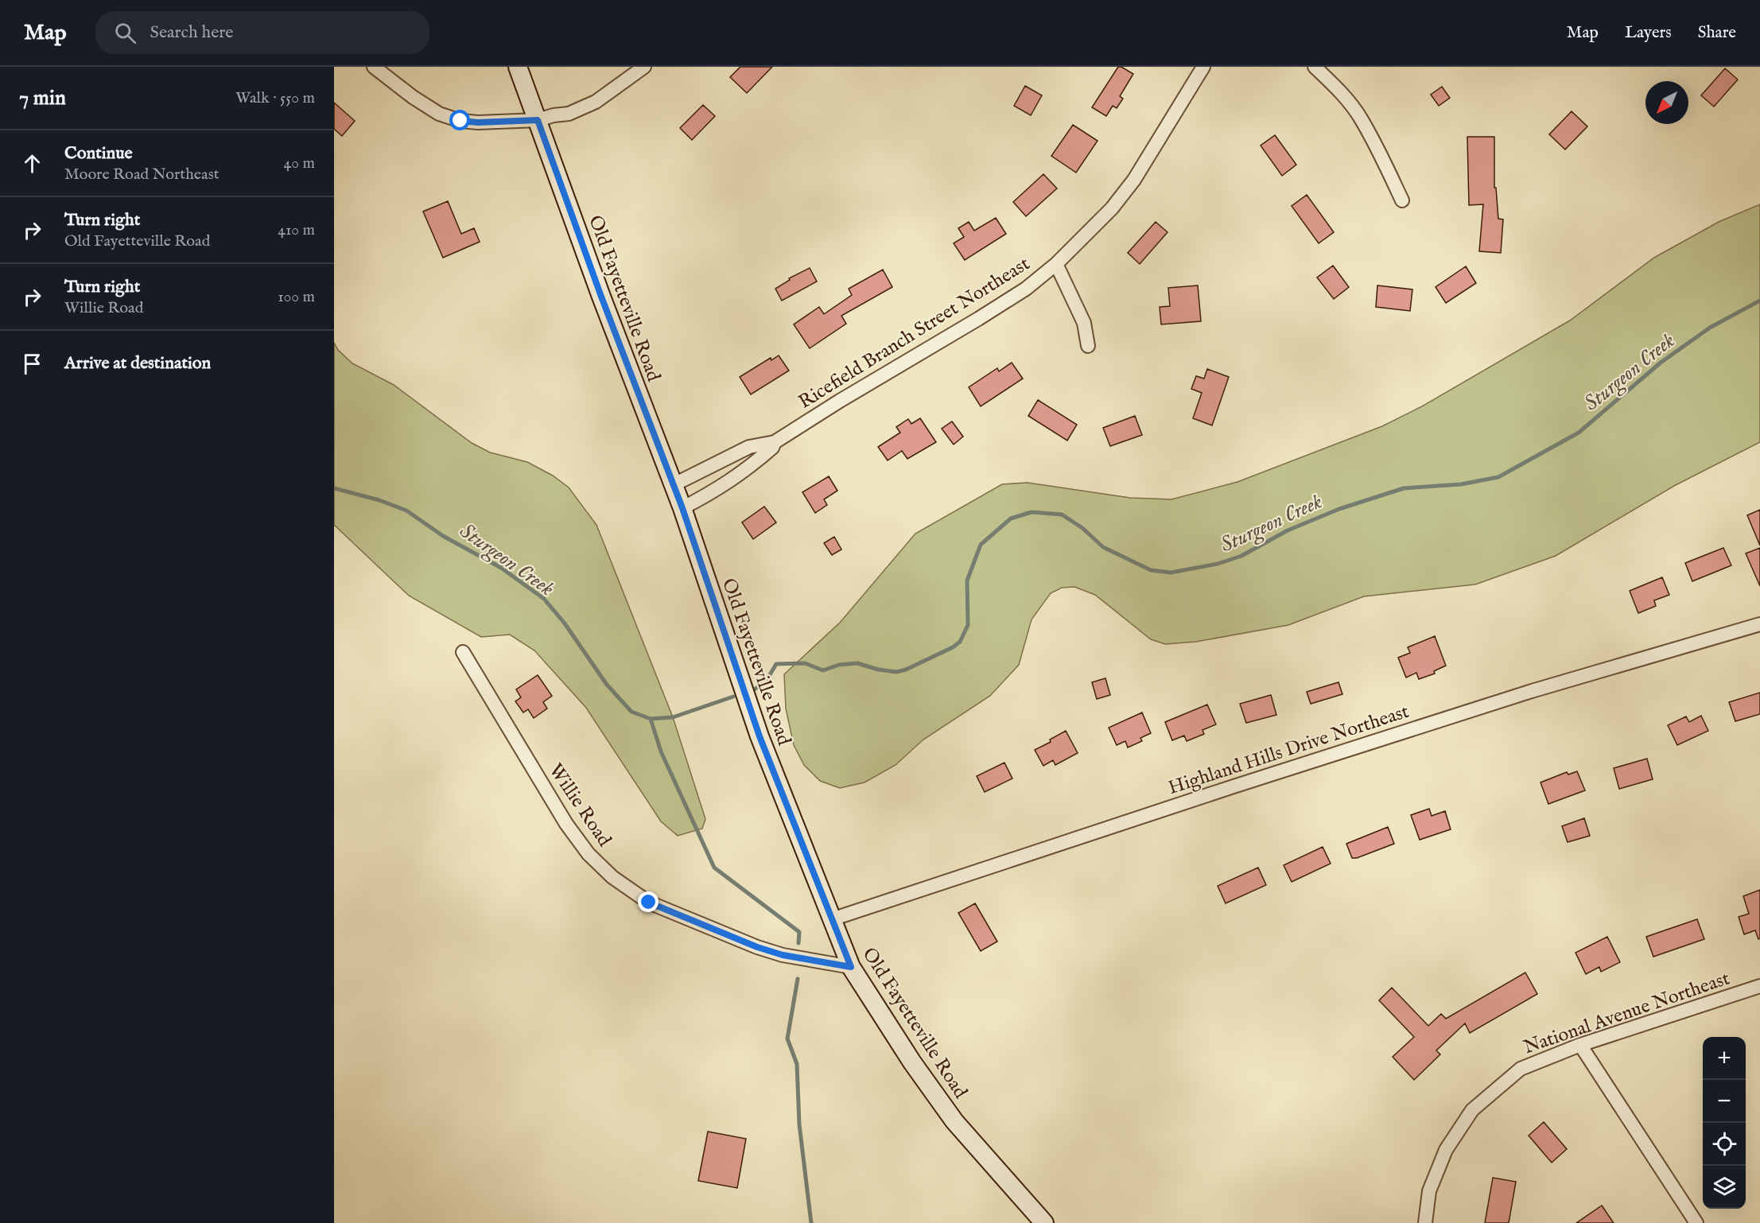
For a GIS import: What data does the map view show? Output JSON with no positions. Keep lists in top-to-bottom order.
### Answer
{
  "streets": {
    "street": [
      "Old Fayetteville Road",
      "Ricefield Branch Street Northeast",
      "Highland Hills Drive Northeast",
      "Willie Road",
      "National Avenue Northeast"
    ]
  },
  "crossings": [
    ["Old Fayetteville Road", "Ricefield Branch Street Northeast"],
    ["Old Fayetteville Road", "Highland Hills Drive Northeast"],
    ["Old Fayetteville Road", "Willie Road"]
  ],
  "water": ["Sturgeon Creek"],
  "north": "bottom left",
  "page": {
    "header": "Map",
    "search": "Search here",
    "nav": ["Map", "Layers", "Share"],
    "heading": ["7 min", "Walk · 550 m"],
    "list": [
      ["Continue", "Moore Road Northeast", "40 m"],
      ["Turn right", "Old Fayetteville Road", "410 m"],
      ["Turn right", "Willie Road", "100 m"],
      "Arrive at destination"
    ],
    "map_buttons": ["+", "−"]
  }
}
